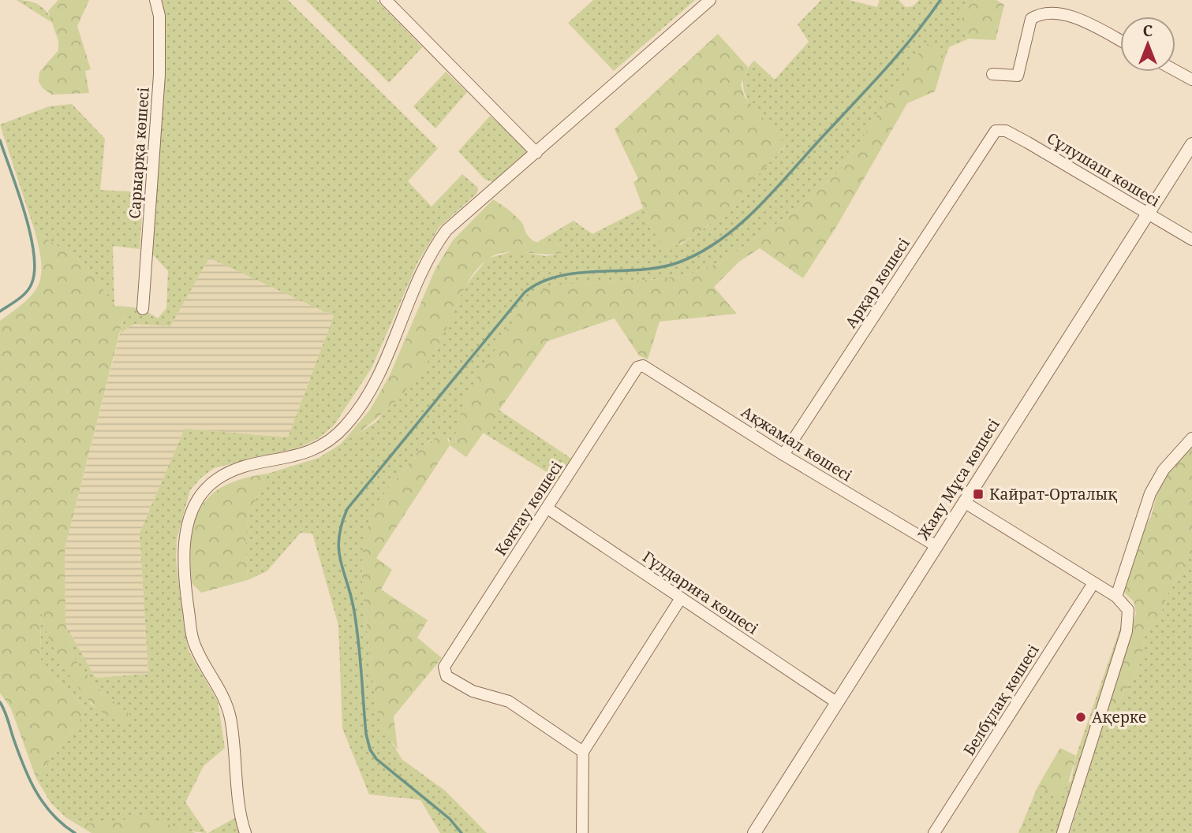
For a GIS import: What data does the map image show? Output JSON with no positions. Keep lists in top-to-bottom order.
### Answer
{
  "streets": {
    "street": [
      "Сарыарқа көшесі",
      "Сұлушаш көшесі",
      "Арқар көшесі",
      "Ақжамал көшесі",
      "Жаяу Мұса көшесі",
      "Көктау көшесі",
      "Гүлдариға көшесі",
      "Белбұлақ көшесі"
    ]
  },
  "crossings": [
    ["Сұлушаш көшесі", "Арқар көшесі"],
    ["Сұлушаш көшесі", "Жаяу Мұса көшесі"],
    ["Арқар көшесі", "Ақжамал көшесі"],
    ["Ақжамал көшесі", "Жаяу Мұса көшесі"],
    ["Ақжамал көшесі", "Көктау көшесі"],
    ["Жаяу Мұса көшесі", "Гүлдариға көшесі"],
    ["Көктау көшесі", "Гүлдариға көшесі"]
  ],
  "places": {
    "transit": ["Кайрат-Орталық"],
    "other": ["Ақерке"]
  },
  "north": "top"
}
